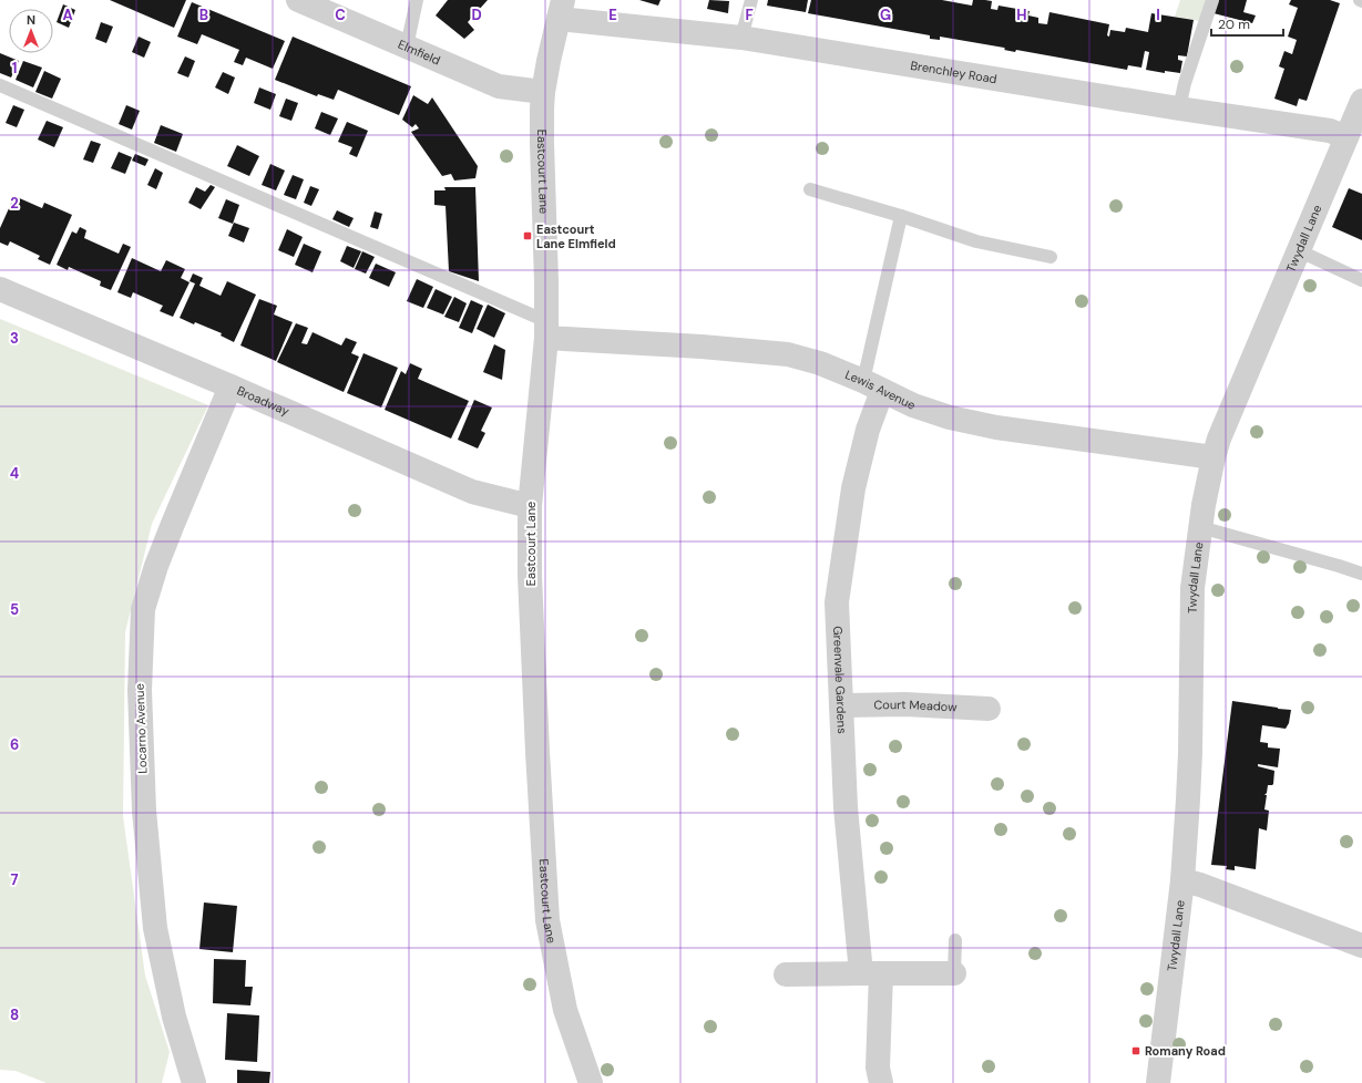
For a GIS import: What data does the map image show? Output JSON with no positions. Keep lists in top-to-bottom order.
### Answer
{
  "streets": {
    "street": [
      "Elmfield",
      "Brenchley Road",
      "Eastcourt Lane",
      "Twydall Lane",
      "Lewis Avenue",
      "Broadway",
      "Greenvale Gardens",
      "Court Meadow",
      "Locarno Avenue"
    ]
  },
  "crossings": [
    ["Elmfield", "Eastcourt Lane"],
    ["Brenchley Road", "Eastcourt Lane"],
    ["Brenchley Road", "Twydall Lane"],
    ["Eastcourt Lane", "Lewis Avenue"],
    ["Eastcourt Lane", "Broadway"],
    ["Twydall Lane", "Lewis Avenue"],
    ["Lewis Avenue", "Greenvale Gardens"],
    ["Broadway", "Locarno Avenue"],
    ["Greenvale Gardens", "Court Meadow"]
  ],
  "places": {
    "transit": ["Eastcourt Lane Elmfield", "Romany Road"]
  },
  "scale_bar": "20 m",
  "north": "top",
  "grid": {
    "columns": [
      "A",
      "B",
      "C",
      "D",
      "E",
      "F",
      "G",
      "H",
      "I"
    ],
    "rows": [
      "1",
      "2",
      "3",
      "4",
      "5",
      "6",
      "7",
      "8"
    ]
  }
}
